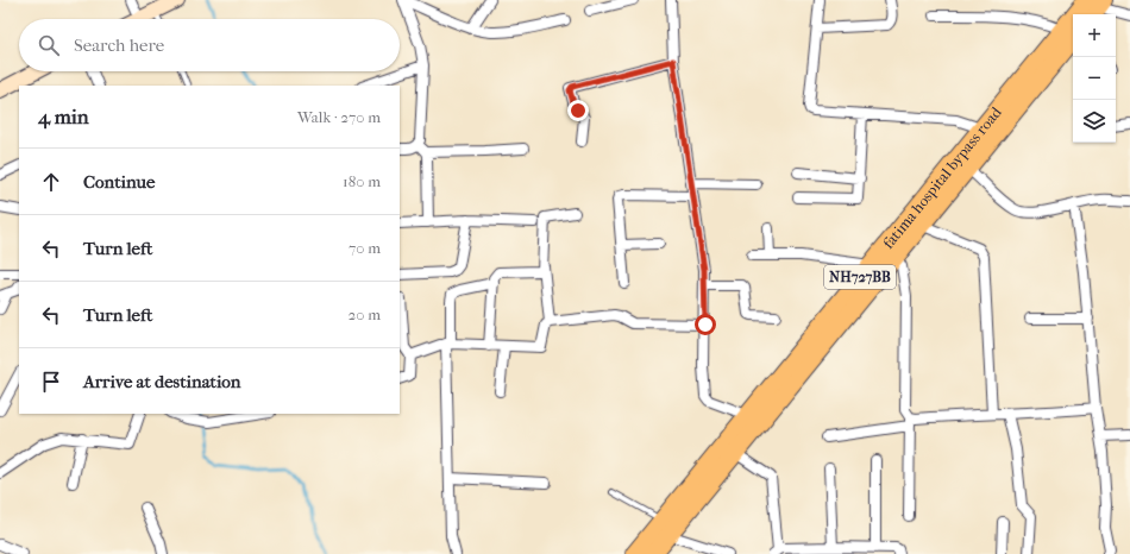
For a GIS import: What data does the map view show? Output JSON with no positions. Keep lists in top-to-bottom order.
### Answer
{
  "streets": {
    "highway": ["fatima hospital bypass road", "NH727BB"]
  },
  "page": {
    "map_buttons": ["+", "−"],
    "search": "Search here",
    "heading": ["4 min", "Walk · 270 m"],
    "list": [
      ["Continue", "180 m"],
      ["Turn left", "70 m"],
      ["Turn left", "20 m"],
      "Arrive at destination"
    ]
  }
}
